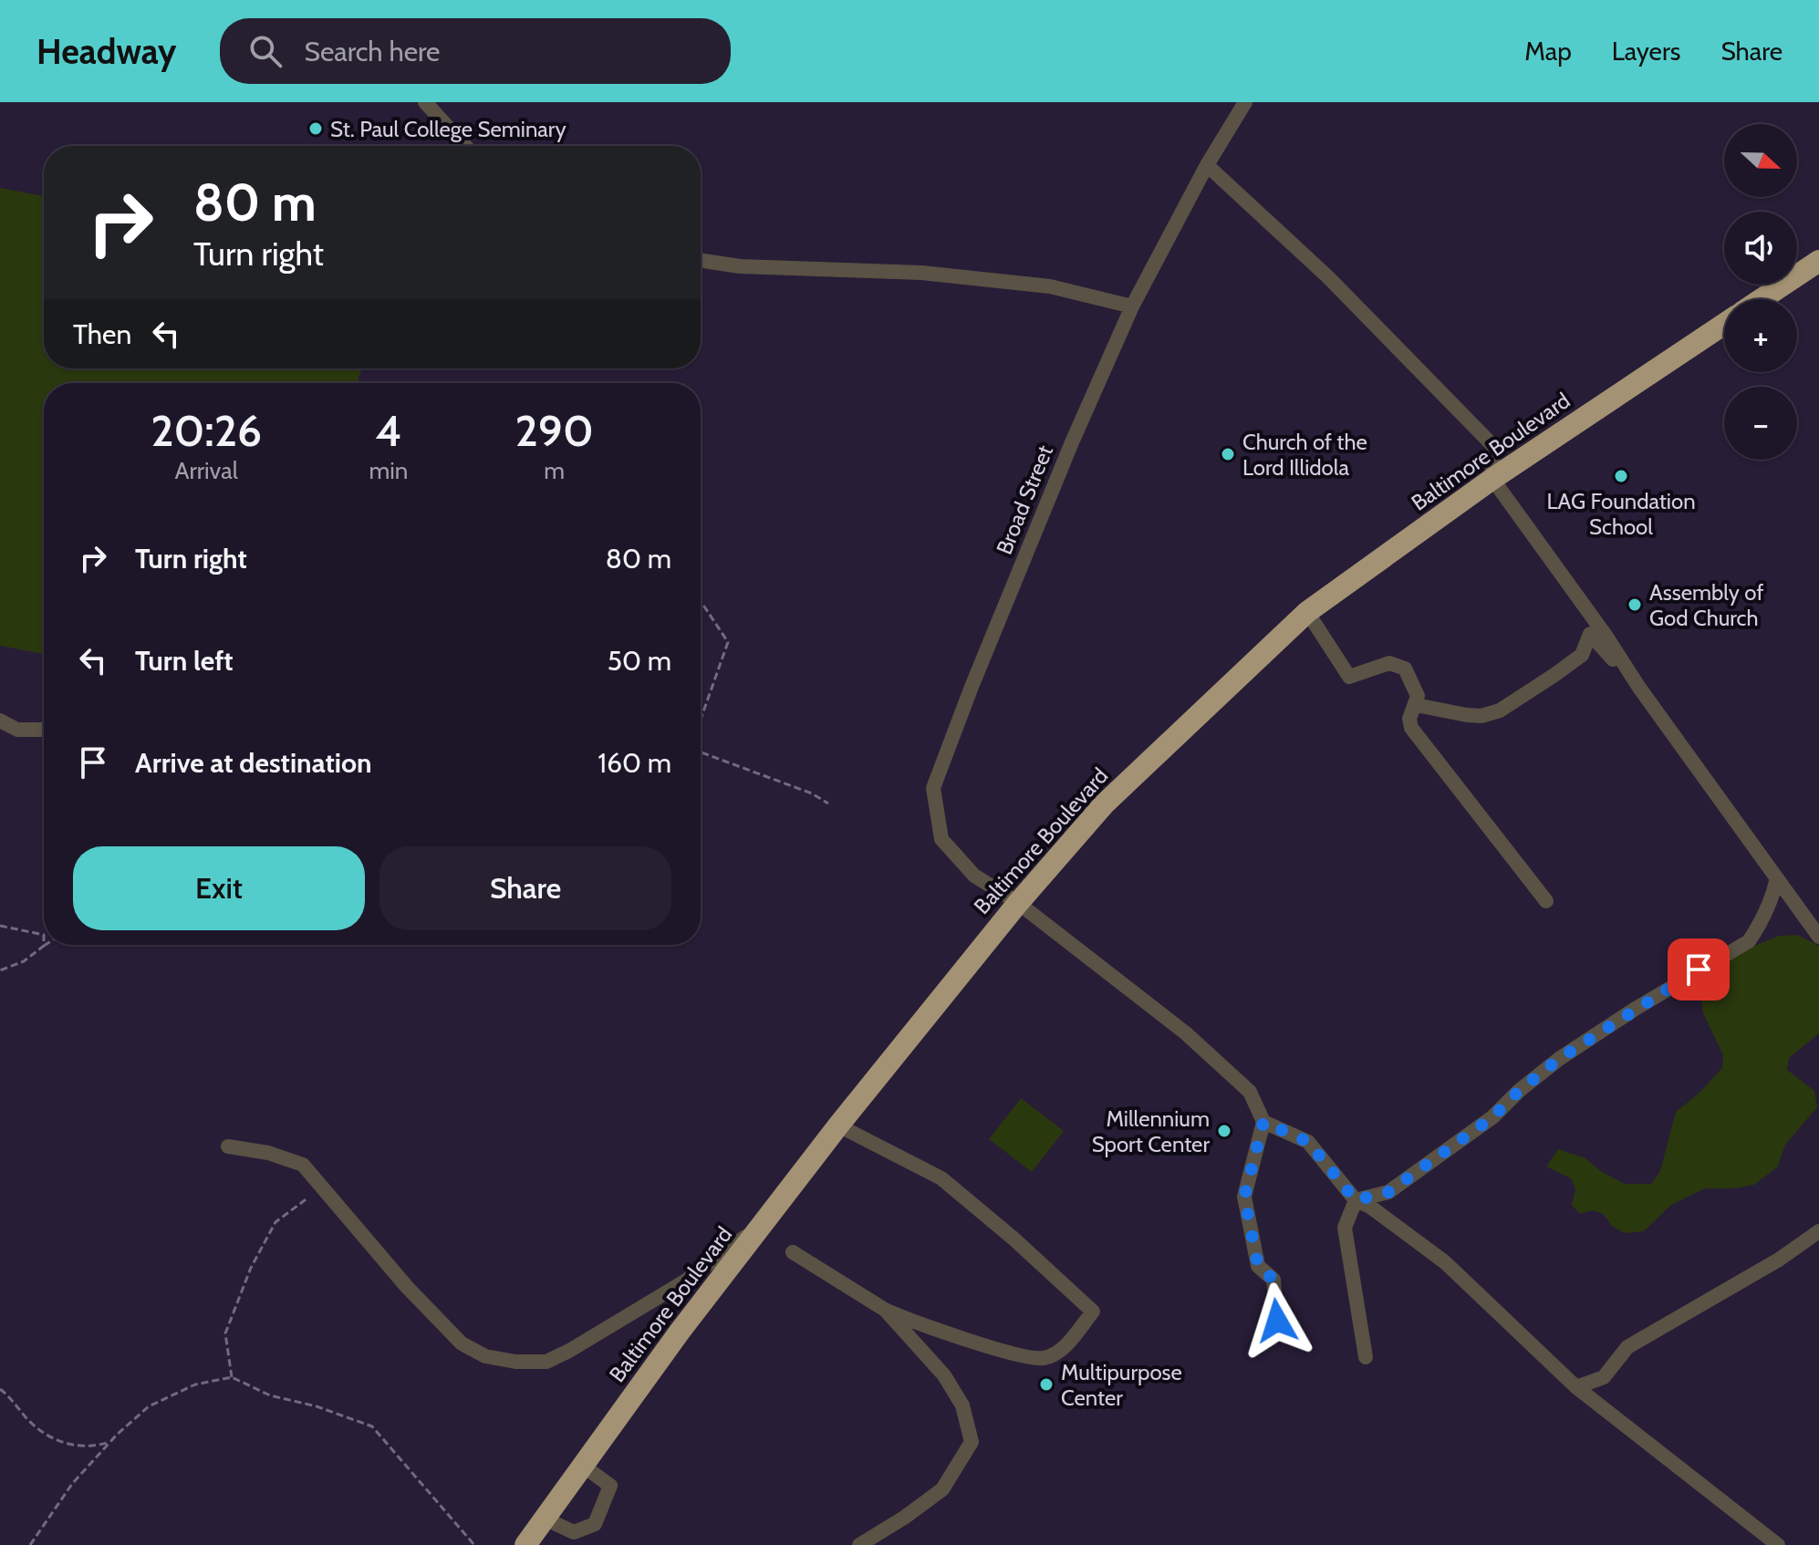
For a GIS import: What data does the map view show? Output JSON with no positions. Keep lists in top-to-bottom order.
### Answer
{
  "streets": {
    "highway": ["Baltimore Boulevard"],
    "street": ["Broad Street"]
  },
  "crossings": [
    ["Baltimore Boulevard", "Broad Street"]
  ],
  "places": [
    "St. Paul College Seminary",
    "Church of the Lord Illidola",
    "LAG Foundation School",
    "Assembly of God Church",
    "Millennium Sport Center",
    "Multipurpose Center"
  ],
  "north": "right",
  "page": {
    "header": "Headway",
    "search": "Search here",
    "nav": ["Map", "Layers", "Share"],
    "map_buttons": ["+", "−"],
    "turn": ["80 m", "Turn right"],
    "then": "Then",
    "eta": [
      "20:26",
      "Arrival",
      "4",
      "min",
      "290",
      "m"
    ],
    "list": [
      {
        "name": "Turn right",
        "value": "80 m"
      },
      {
        "name": "Turn left",
        "value": "50 m"
      },
      {
        "name": "Arrive at destination",
        "value": "160 m"
      }
    ],
    "buttons": ["Exit", "Share"]
  }
}
